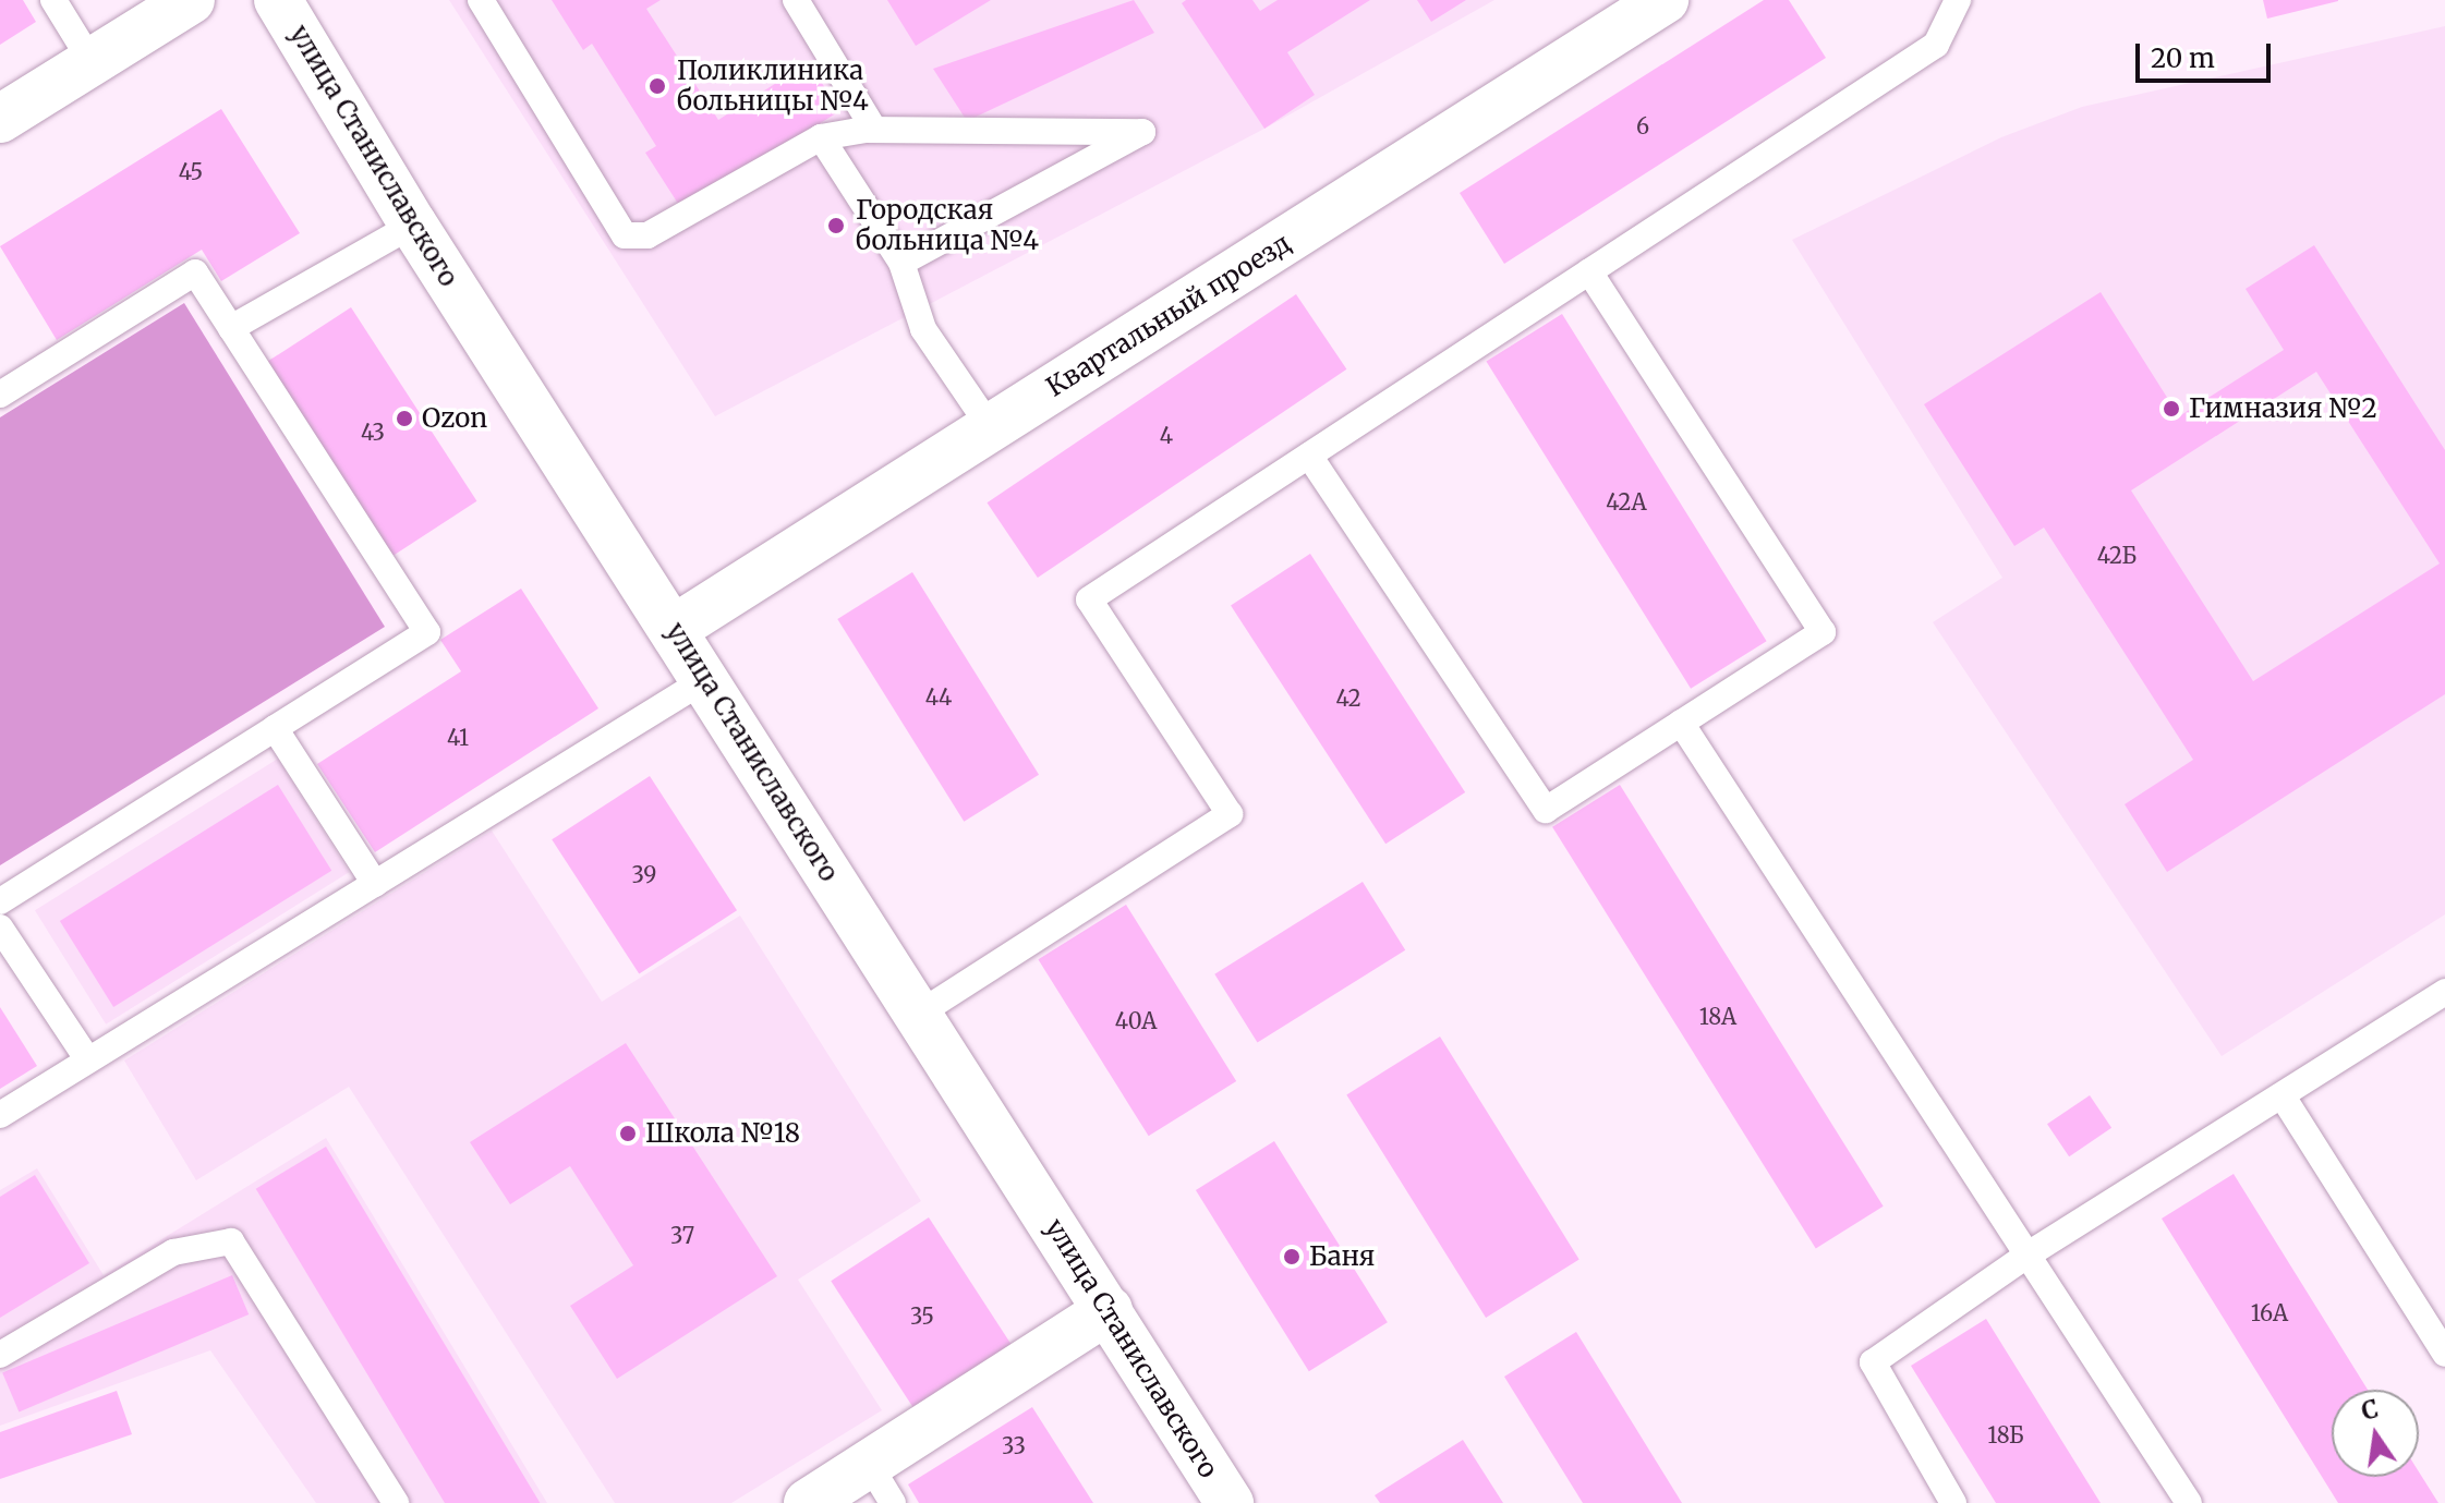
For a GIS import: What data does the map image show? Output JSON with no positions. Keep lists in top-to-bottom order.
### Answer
{
  "streets": {
    "main road": ["улица Станиславского", "Квартальный проезд"]
  },
  "crossings": [
    ["улица Станиславского", "Квартальный проезд"]
  ],
  "places": [
    "Поликлиника больницы №4",
    "Городская больница №4",
    "Гимназия №2",
    "Ozon",
    "Школа №18",
    "Баня"
  ],
  "house_numbers": [
    "6",
    "45",
    "43",
    "4",
    "42А",
    "42Б",
    "44",
    "42",
    "41",
    "39",
    "18А",
    "40А",
    "37",
    "16А",
    "35",
    "18Б",
    "33"
  ],
  "scale_bar": "20 m",
  "north": "top"
}
